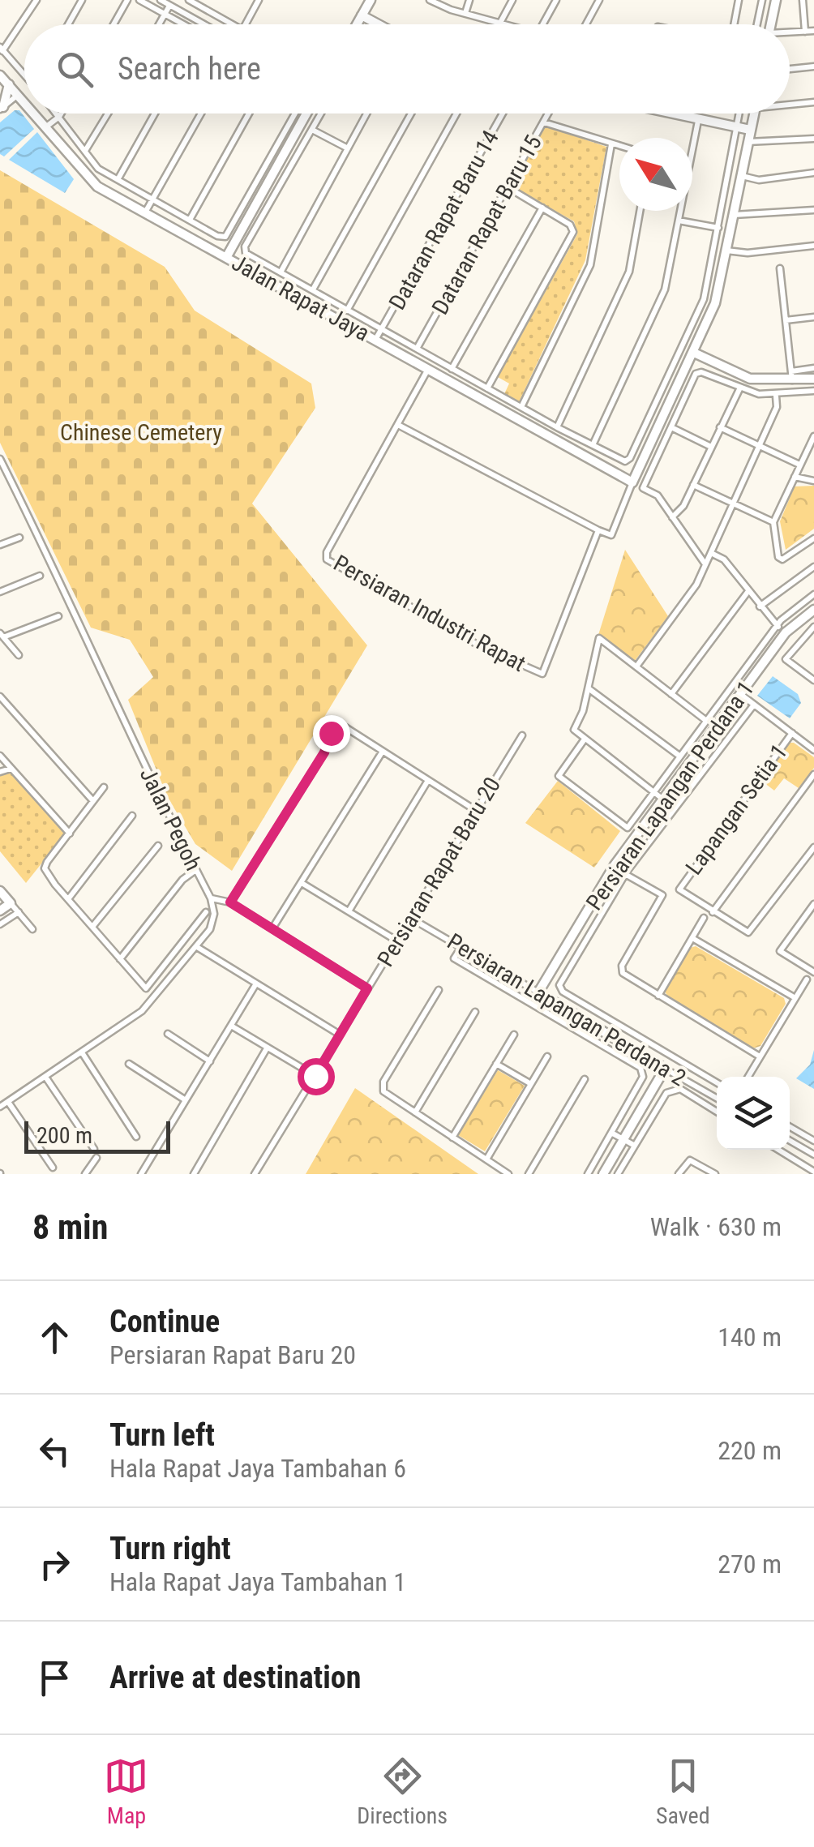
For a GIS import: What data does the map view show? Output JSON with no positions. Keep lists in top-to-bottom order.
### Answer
{
  "streets": {
    "street": [
      "Dataran Rapat Baru 14",
      "Dataran Rapat Baru 15",
      "Jalan Rapat Jaya",
      "Persiaran Industri Rapat",
      "Persiaran Lapangan Perdana 1",
      "Lapangan Setia 1",
      "Jalan Pegoh",
      "Persiaran Rapat Baru 20",
      "Persiaran Lapangan Perdana 2"
    ]
  },
  "crossings": [
    ["Dataran Rapat Baru 14", "Jalan Rapat Jaya"],
    ["Jalan Rapat Jaya", "Persiaran Industri Rapat"],
    ["Persiaran Lapangan Perdana 1", "Persiaran Lapangan Perdana 2"],
    ["Persiaran Rapat Baru 20", "Persiaran Lapangan Perdana 2"]
  ],
  "parks": ["Chinese Cemetery"],
  "scale_bar": "200 m",
  "north": "top left",
  "page": {
    "search": "Search here",
    "scale": "200 m",
    "heading": ["8 min", "Walk · 630 m"],
    "list": [
      ["Continue", "Persiaran Rapat Baru 20", "140 m"],
      ["Turn left", "Hala Rapat Jaya Tambahan 6", "220 m"],
      ["Turn right", "Hala Rapat Jaya Tambahan 1", "270 m"],
      "Arrive at destination"
    ],
    "nav": ["Map", "Directions", "Saved"]
  }
}
